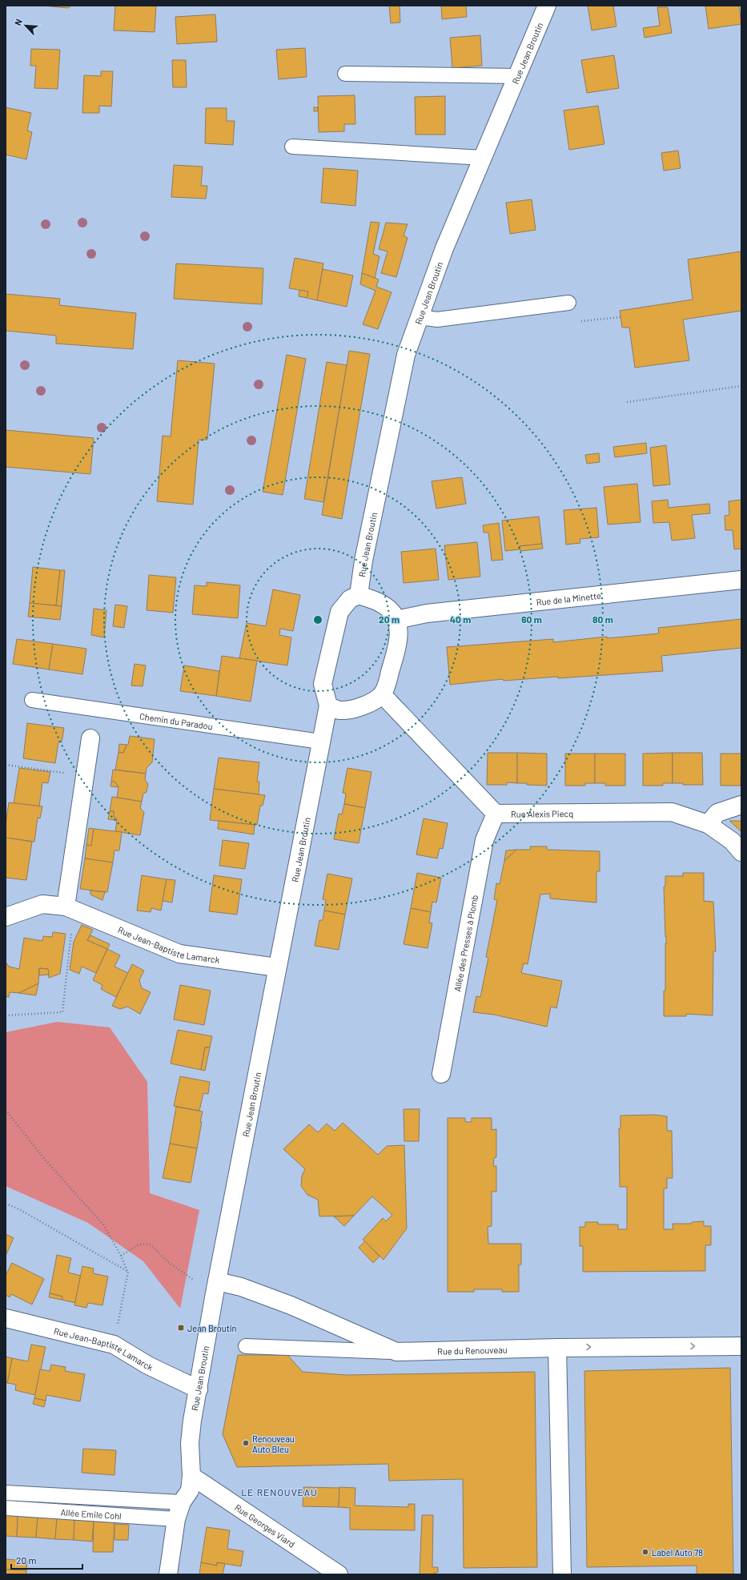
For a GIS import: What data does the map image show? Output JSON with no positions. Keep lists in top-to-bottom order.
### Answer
{
  "streets": {
    "street": [
      "Rue Jean Broutin",
      "Rue de la Minette",
      "Rue Alexis Piecq",
      "Allée des Presses à Plomb",
      "Rue Jean-Baptiste Lamarck",
      "Rue du Renouveau",
      "Rue Georges Viard"
    ],
    "lane": ["Chemin du Paradou", "Allée Emile Cohl"]
  },
  "crossings": [
    ["Rue Jean Broutin", "Chemin du Paradou"],
    ["Rue Jean Broutin", "Rue Jean-Baptiste Lamarck"],
    ["Rue Jean Broutin", "Rue du Renouveau"],
    ["Rue Jean Broutin", "Allée Emile Cohl"],
    ["Rue Jean Broutin", "Rue Georges Viard"],
    ["Rue Alexis Piecq", "Allée des Presses à Plomb"]
  ],
  "districts": ["LE RENOUVEAU"],
  "places": {
    "transit": ["Jean Broutin"],
    "other": ["Renouveau Auto Bleu", "Label Auto 78"]
  },
  "scale_bar": "20 m",
  "north": "top left",
  "rings": [
    "20 m",
    "40 m",
    "60 m",
    "80 m"
  ]
}
